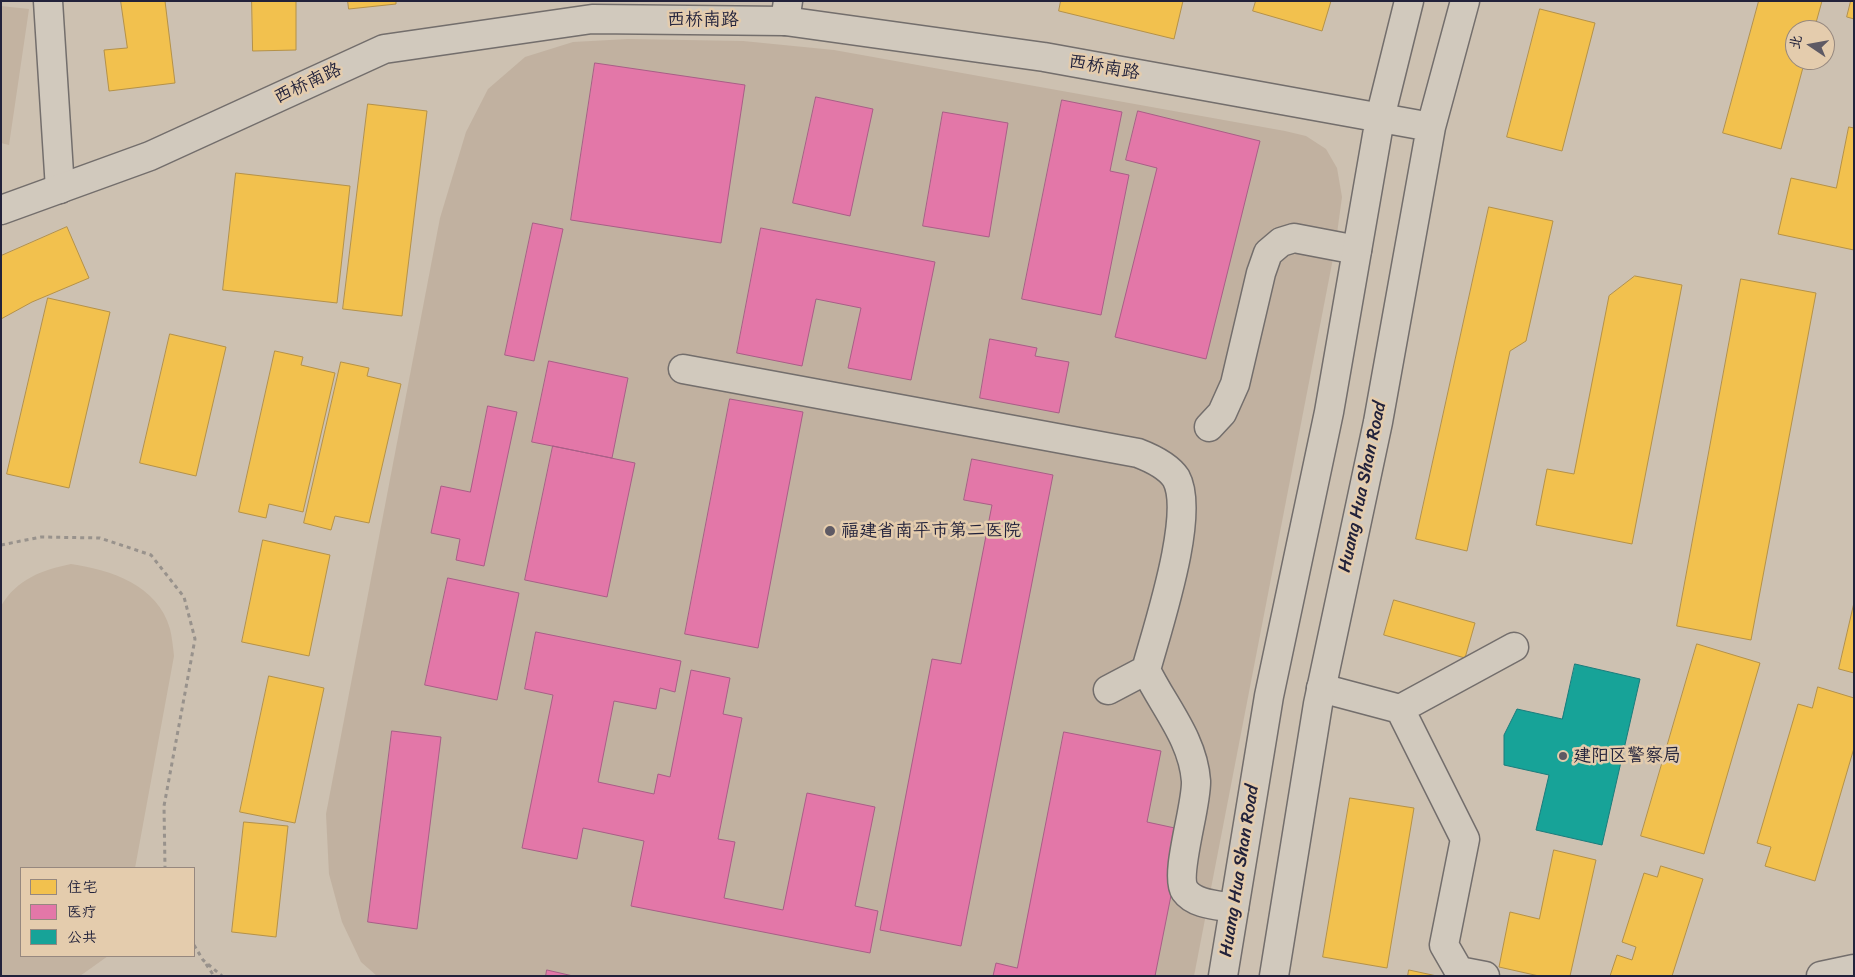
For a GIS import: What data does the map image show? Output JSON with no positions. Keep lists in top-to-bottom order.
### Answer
{
  "streets": {
    "main road": ["西桥南路", "Huang Hua Shan Road"]
  },
  "crossings": [
    ["西桥南路", "Huang Hua Shan Road"]
  ],
  "places": ["福建省南平市第二医院", "建阳区警察局"],
  "legend": ["住宅", "医疗", "公共"],
  "north": "left"
}
